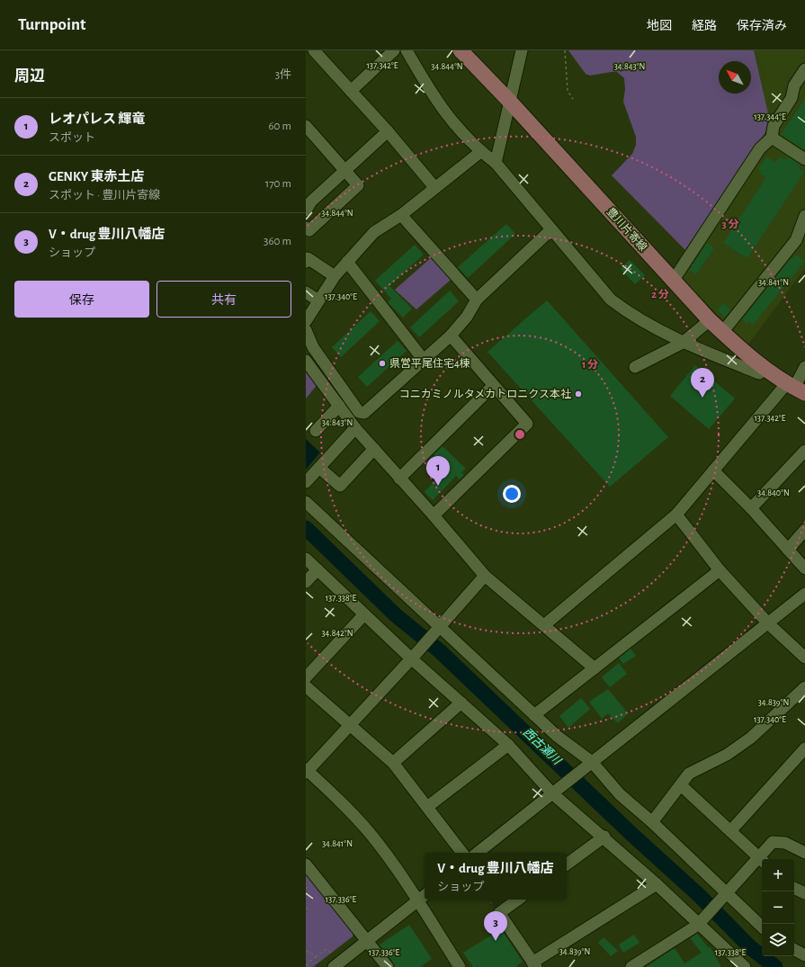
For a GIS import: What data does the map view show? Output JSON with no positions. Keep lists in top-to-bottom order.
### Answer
{
  "streets": {
    "main road": ["豊川片寄線"]
  },
  "water": ["西古瀬川"],
  "places": ["県営平尾住宅4棟", "コニカミノルタメカトロニクス本社"],
  "north": "top left",
  "page": {
    "header": "Turnpoint",
    "nav": ["地図", "経路", "保存済み"],
    "heading": ["周辺", "3件"],
    "list": [
      {
        "mark": "1",
        "name": "レオパレス 輝竜",
        "note": "スポット",
        "value": "60 m"
      },
      {
        "mark": "2",
        "name": "GENKY 東赤土店",
        "note": "スポット · 豊川片寄線",
        "value": "170 m"
      },
      {
        "mark": "3",
        "name": "V・drug 豊川八幡店",
        "note": "ショップ",
        "value": "360 m"
      }
    ],
    "buttons": ["保存", "共有"],
    "pins": ["2", "1", "3"],
    "popup": ["V・drug 豊川八幡店", "ショップ"],
    "map_buttons": ["+", "−"]
  },
  "coordinates": [
    "137.342°E",
    "34.844°N",
    "34.843°N",
    "137.344°E",
    "34.841°N",
    "137.340°E",
    "34.840°N",
    "137.338°E",
    "34.842°N",
    "34.839°N",
    "137.336°E"
  ],
  "rings": ["3 分", "2 分", "1 分"]
}
